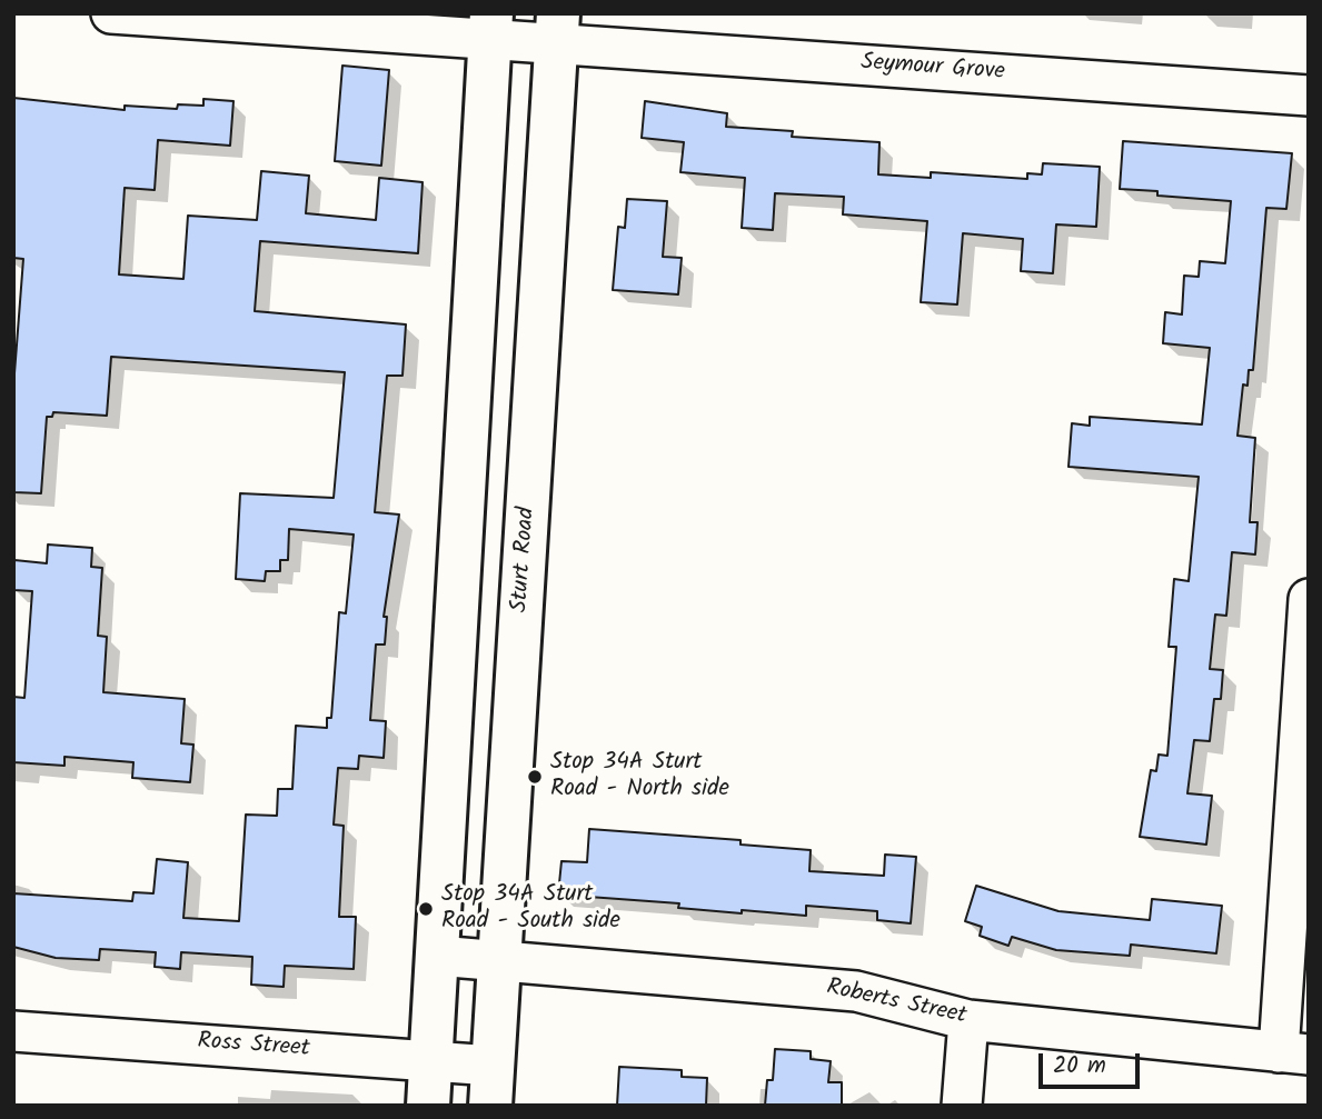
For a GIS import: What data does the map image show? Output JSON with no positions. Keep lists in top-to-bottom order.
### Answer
{
  "streets": {
    "main road": ["Sturt Road"],
    "street": ["Seymour Grove", "Roberts Street", "Ross Street"]
  },
  "crossings": [
    ["Seymour Grove", "Sturt Road"],
    ["Sturt Road", "Roberts Street"],
    ["Sturt Road", "Ross Street"]
  ],
  "places": ["Stop 34A Sturt Road - North side", "Stop 34A Sturt Road - South side"],
  "scale_bar": "20 m"
}
